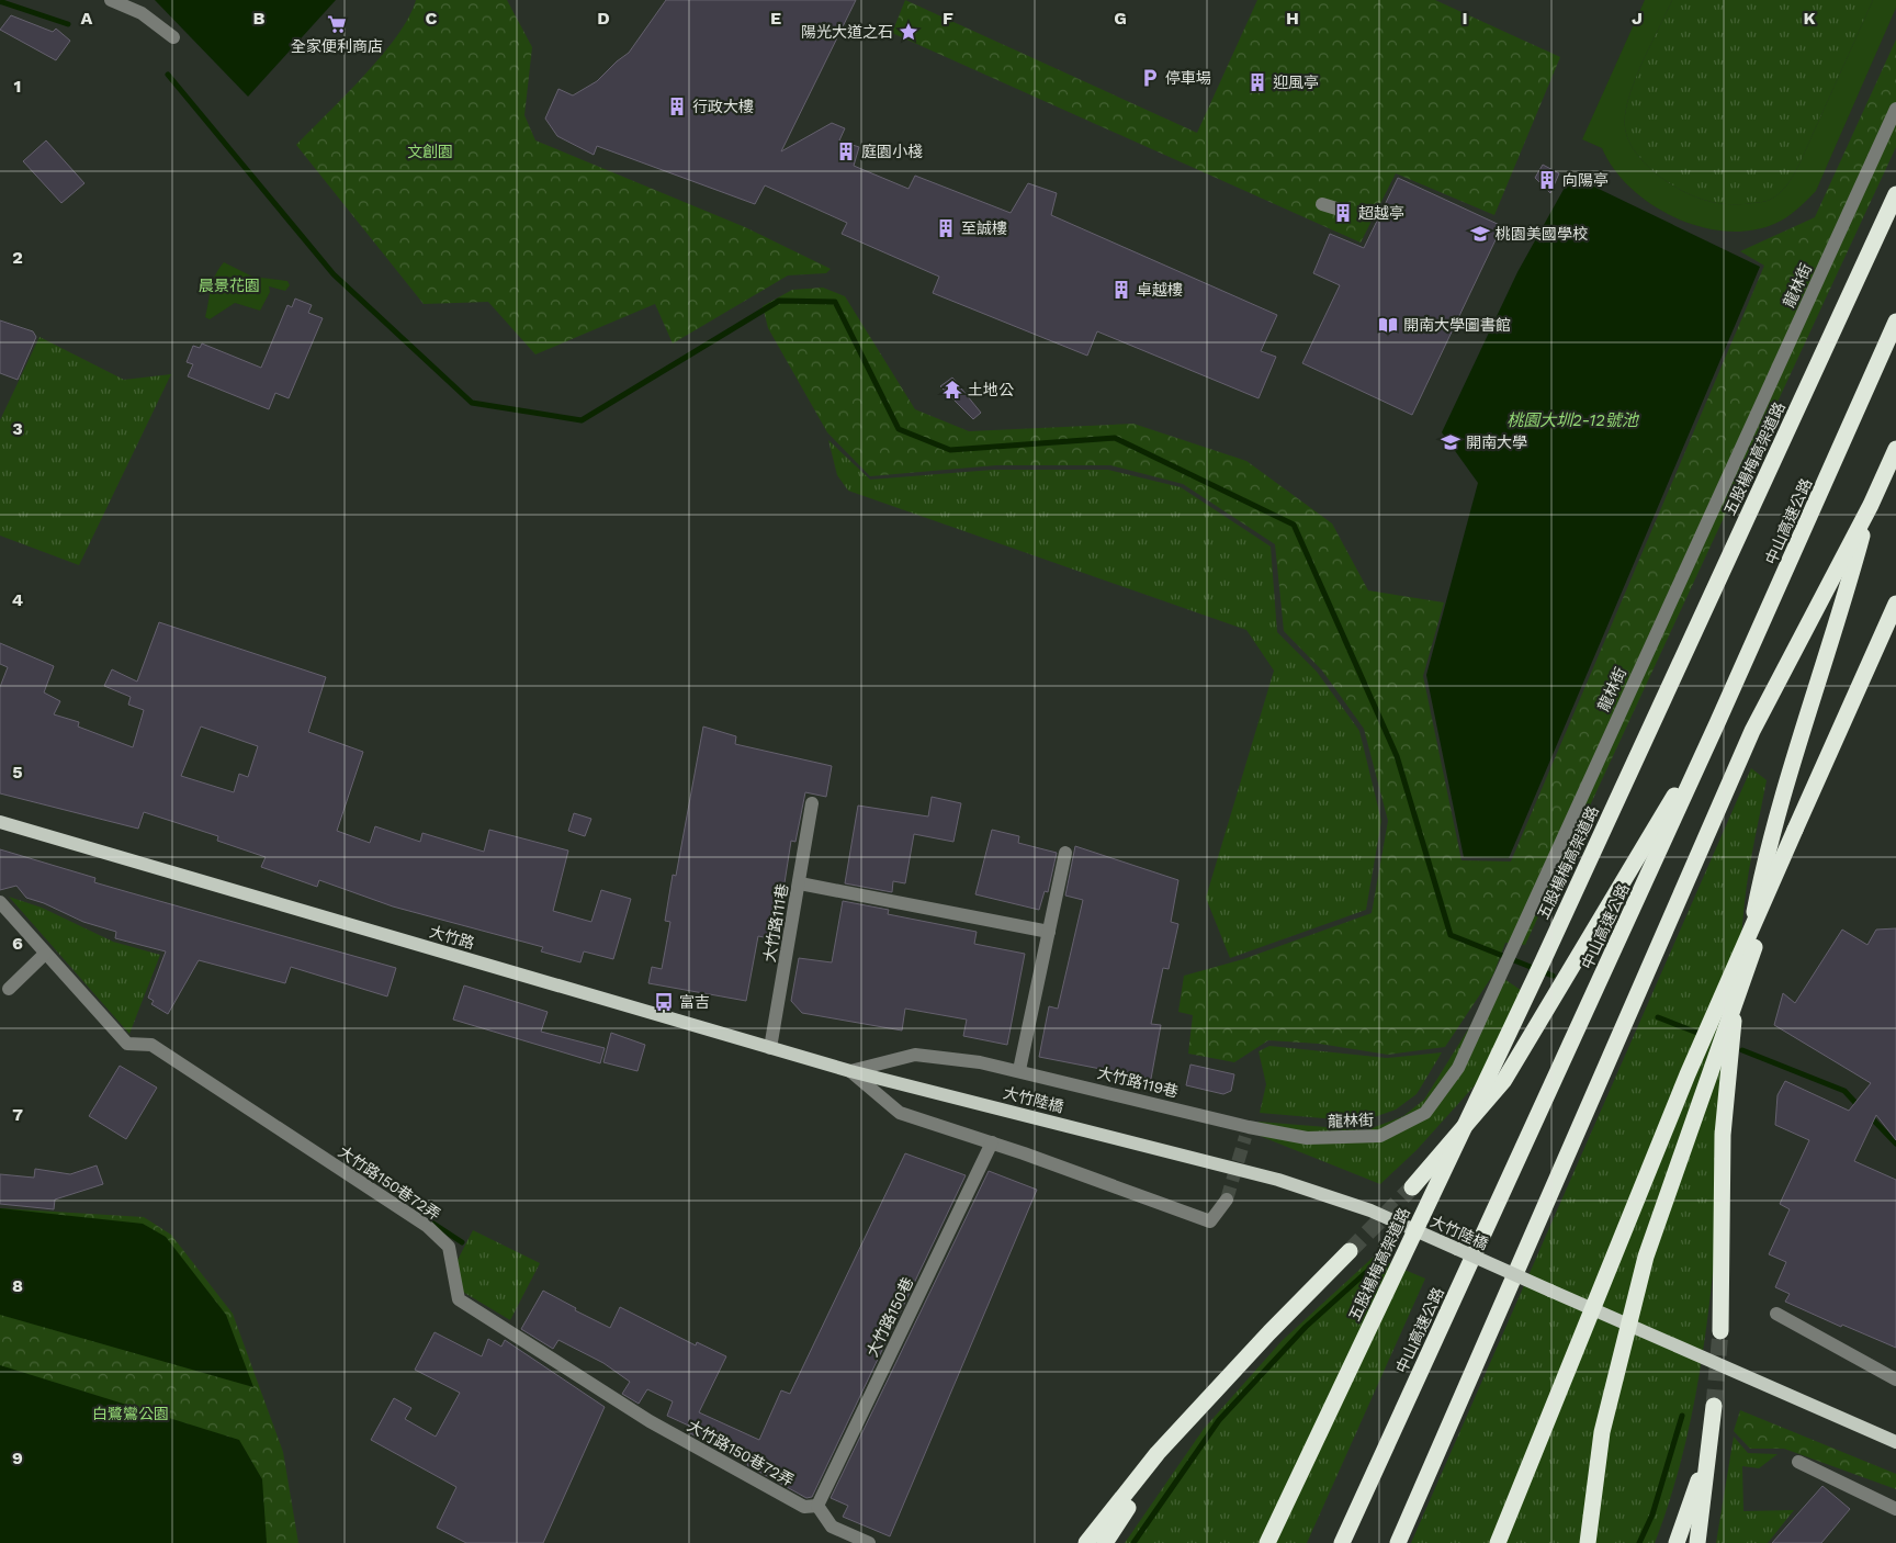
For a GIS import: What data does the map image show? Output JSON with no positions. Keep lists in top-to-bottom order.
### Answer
{
  "streets": {
    "highway": ["五股楊梅高架道路", "中山高速公路"],
    "main road": ["大竹路", "大竹陸橋"],
    "street": [
      "龍林街",
      "大竹路111巷",
      "大竹路119巷",
      "大竹路150巷72弄",
      "大竹路150巷"
    ]
  },
  "crossings": [
    ["龍林街", "大竹路119巷"],
    ["大竹路111巷", "大竹路"],
    ["大竹路", "大竹路119巷"],
    ["大竹路", "大竹陸橋"],
    ["大竹路150巷72弄", "大竹路150巷"]
  ],
  "water": ["桃園大圳2-12號池"],
  "parks": ["文創園", "晨景花園", "白鷺鸞公園"],
  "places": {
    "supermarket": ["全家便利商店"],
    "place": ["陽光大道之石"],
    "parking": ["停車場"],
    "building": [
      "迎風亭",
      "行政大樓",
      "庭園小棧",
      "向陽亭",
      "超越亭",
      "至誠樓",
      "卓越樓"
    ],
    "school or university": ["桃園美國學校", "開南大學"],
    "library": ["開南大學圖書館"],
    "temple": ["土地公"],
    "bus stop": ["富吉"]
  },
  "grid": {
    "columns": [
      "A",
      "B",
      "C",
      "D",
      "E",
      "F",
      "G",
      "H",
      "I",
      "J",
      "K"
    ],
    "rows": [
      "1",
      "2",
      "3",
      "4",
      "5",
      "6",
      "7",
      "8",
      "9"
    ]
  }
}
